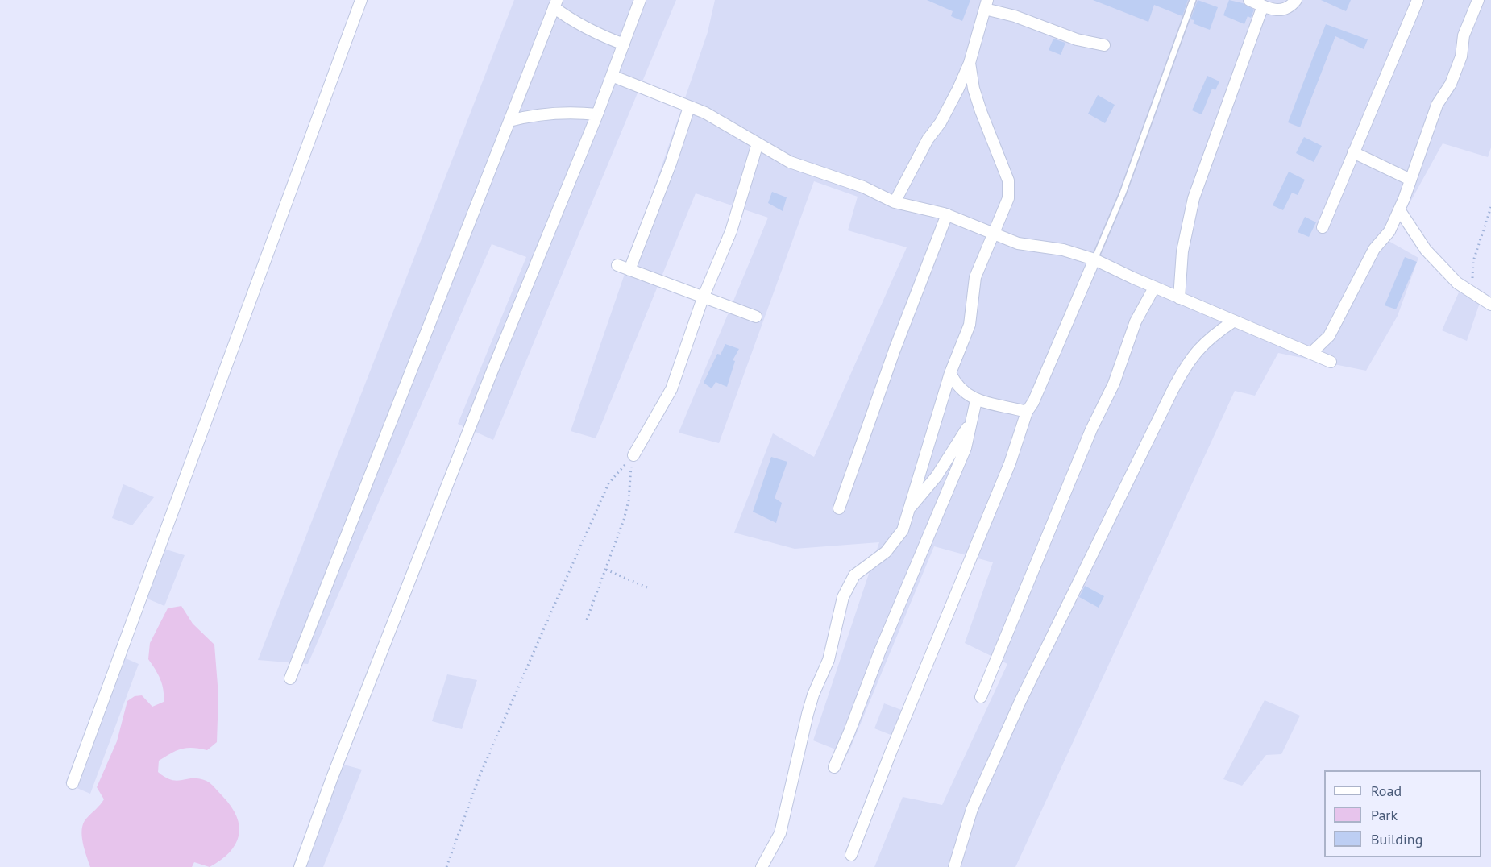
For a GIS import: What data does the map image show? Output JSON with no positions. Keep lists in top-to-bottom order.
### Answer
{
  "legend": ["Road", "Park", "Building"]
}
